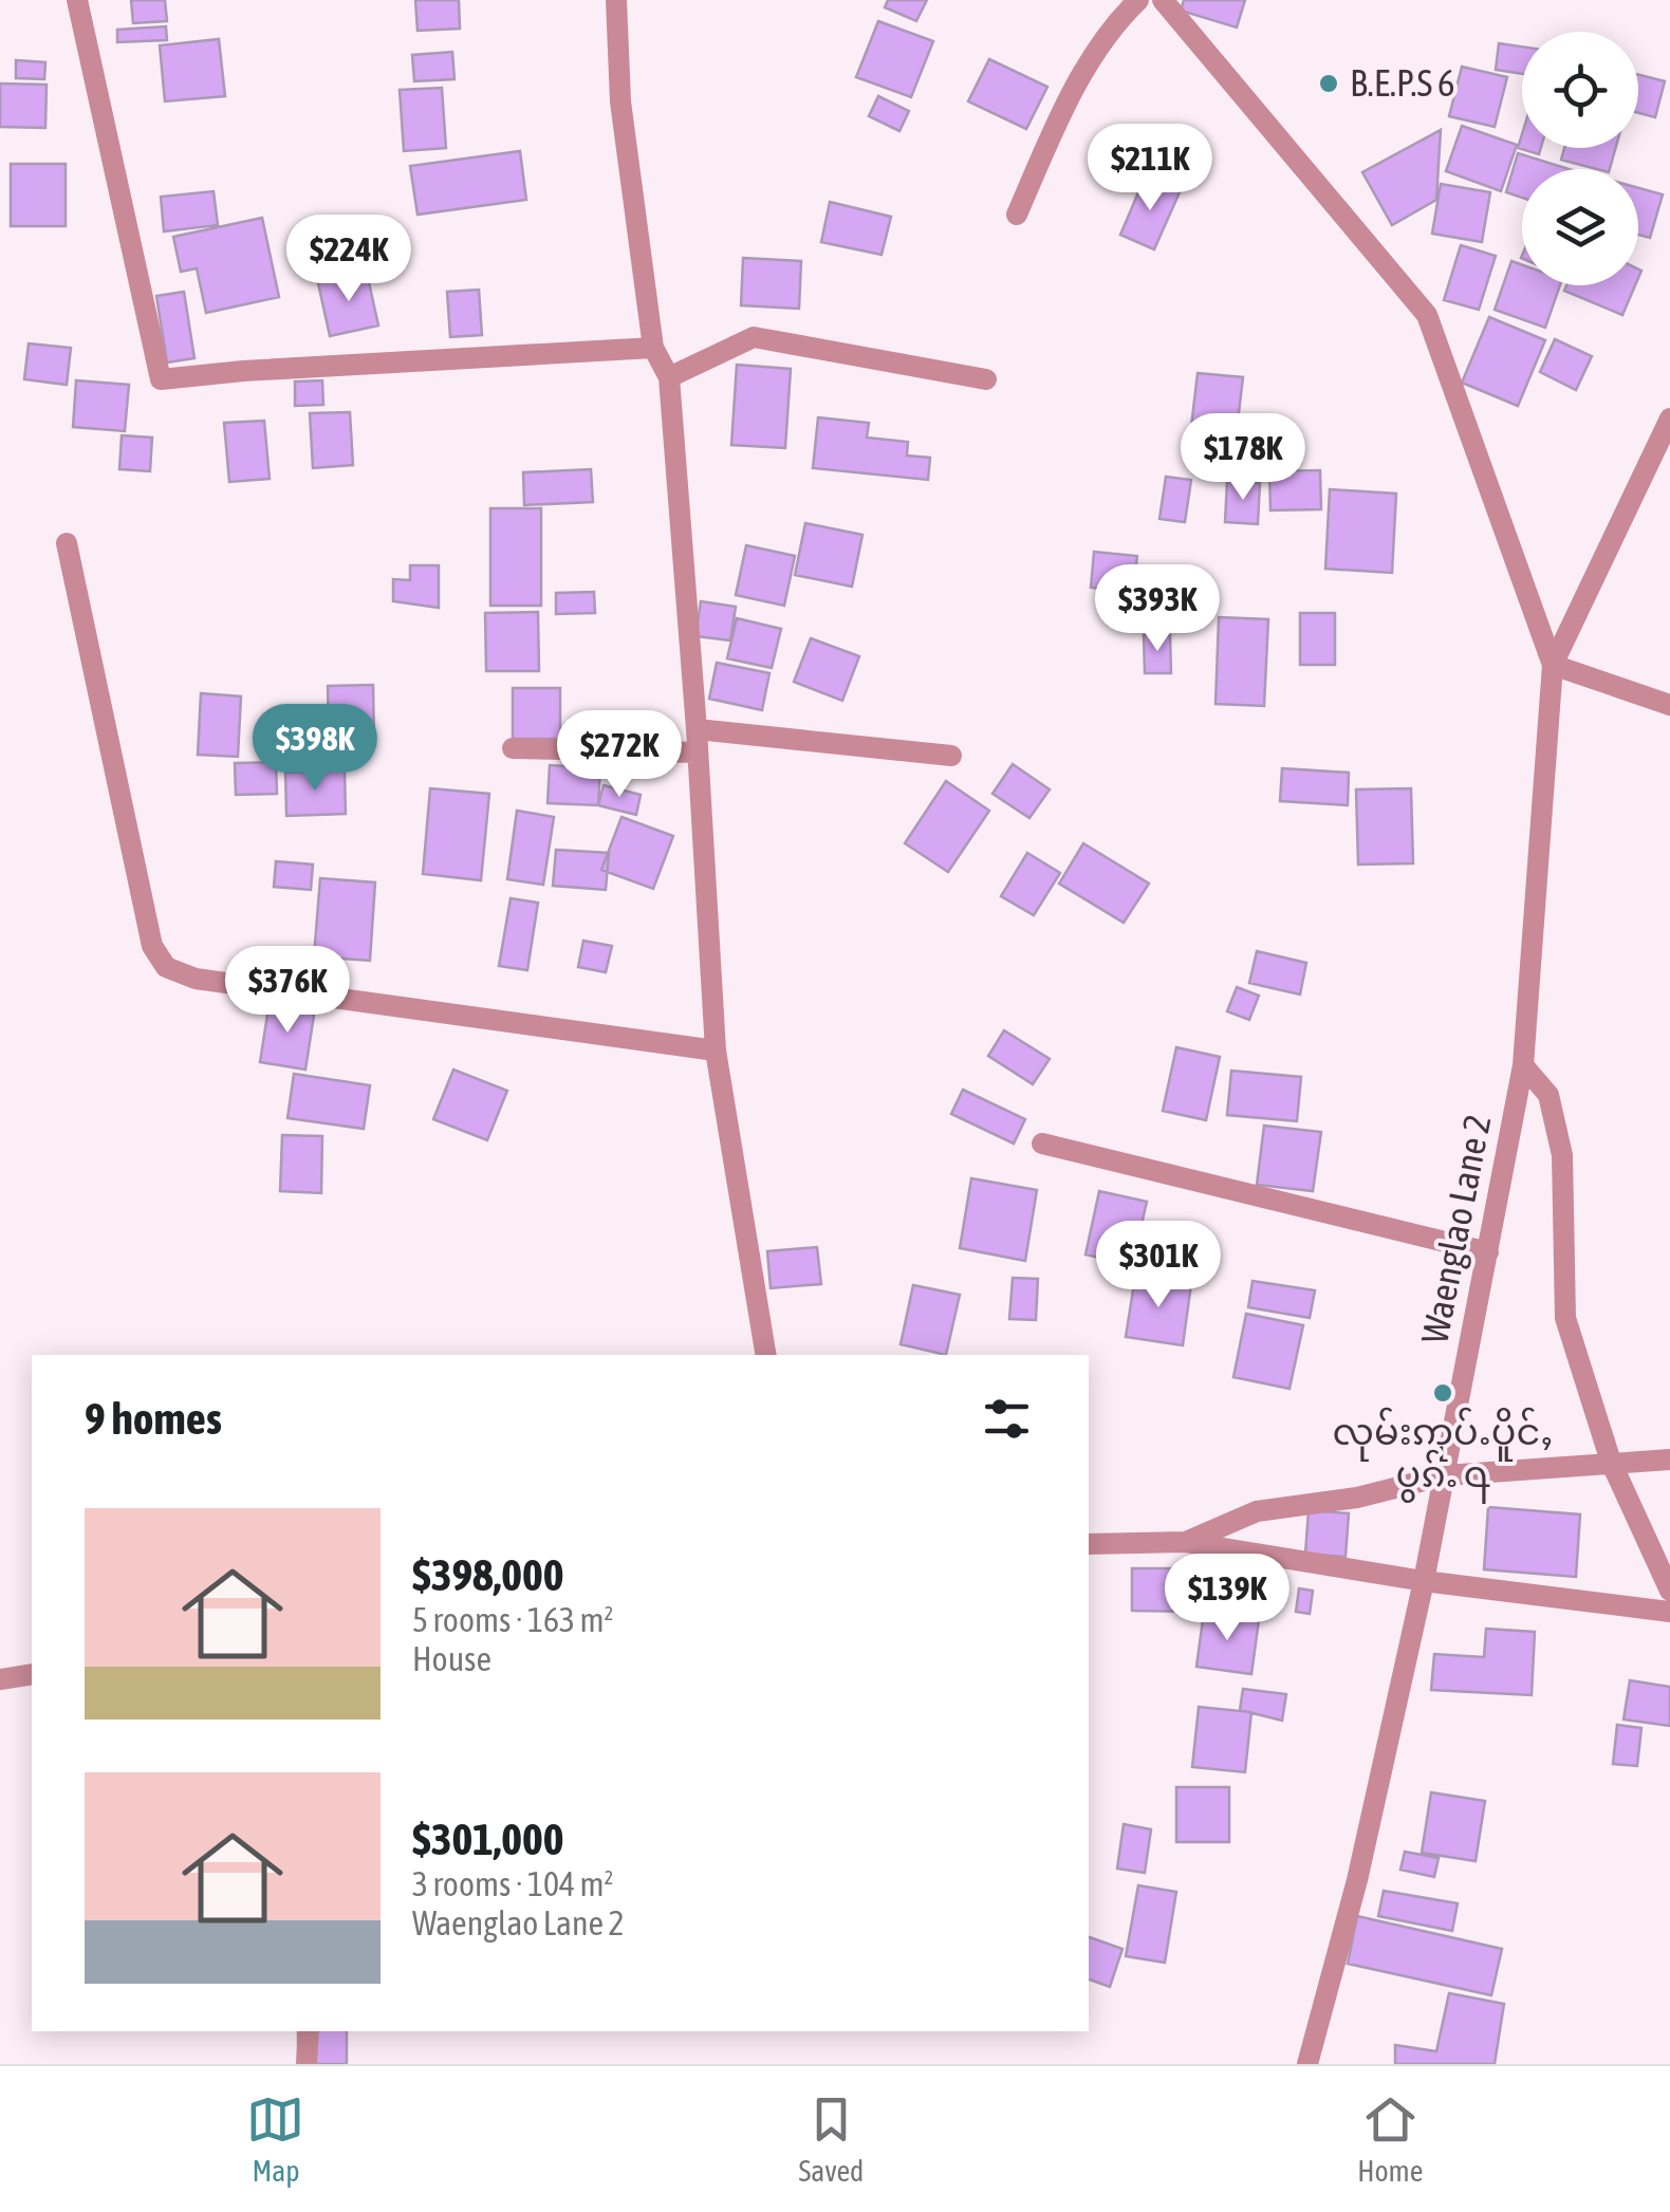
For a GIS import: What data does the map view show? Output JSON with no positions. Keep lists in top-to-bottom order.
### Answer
{
  "streets": {
    "street": ["Waenglao Lane 2"]
  },
  "places": ["B.E.P.S 6", "လုမ်းဢုပ်ႉပိူင်ႇ ပွၵ်ႉ ႖"],
  "page": {
    "price": [
      "$211K",
      "$224K",
      "$178K",
      "$393K",
      "$398K",
      "$272K",
      "$376K",
      "$301K",
      "$139K"
    ],
    "heading": "9 homes",
    "list": [
      {
        "name": "$398,000",
        "note": "5 rooms · 163 m² · House"
      },
      {
        "name": "$301,000",
        "note": "3 rooms · 104 m² · Waenglao Lane 2"
      }
    ],
    "tabs": ["Map", "Saved", "Home"]
  }
}
